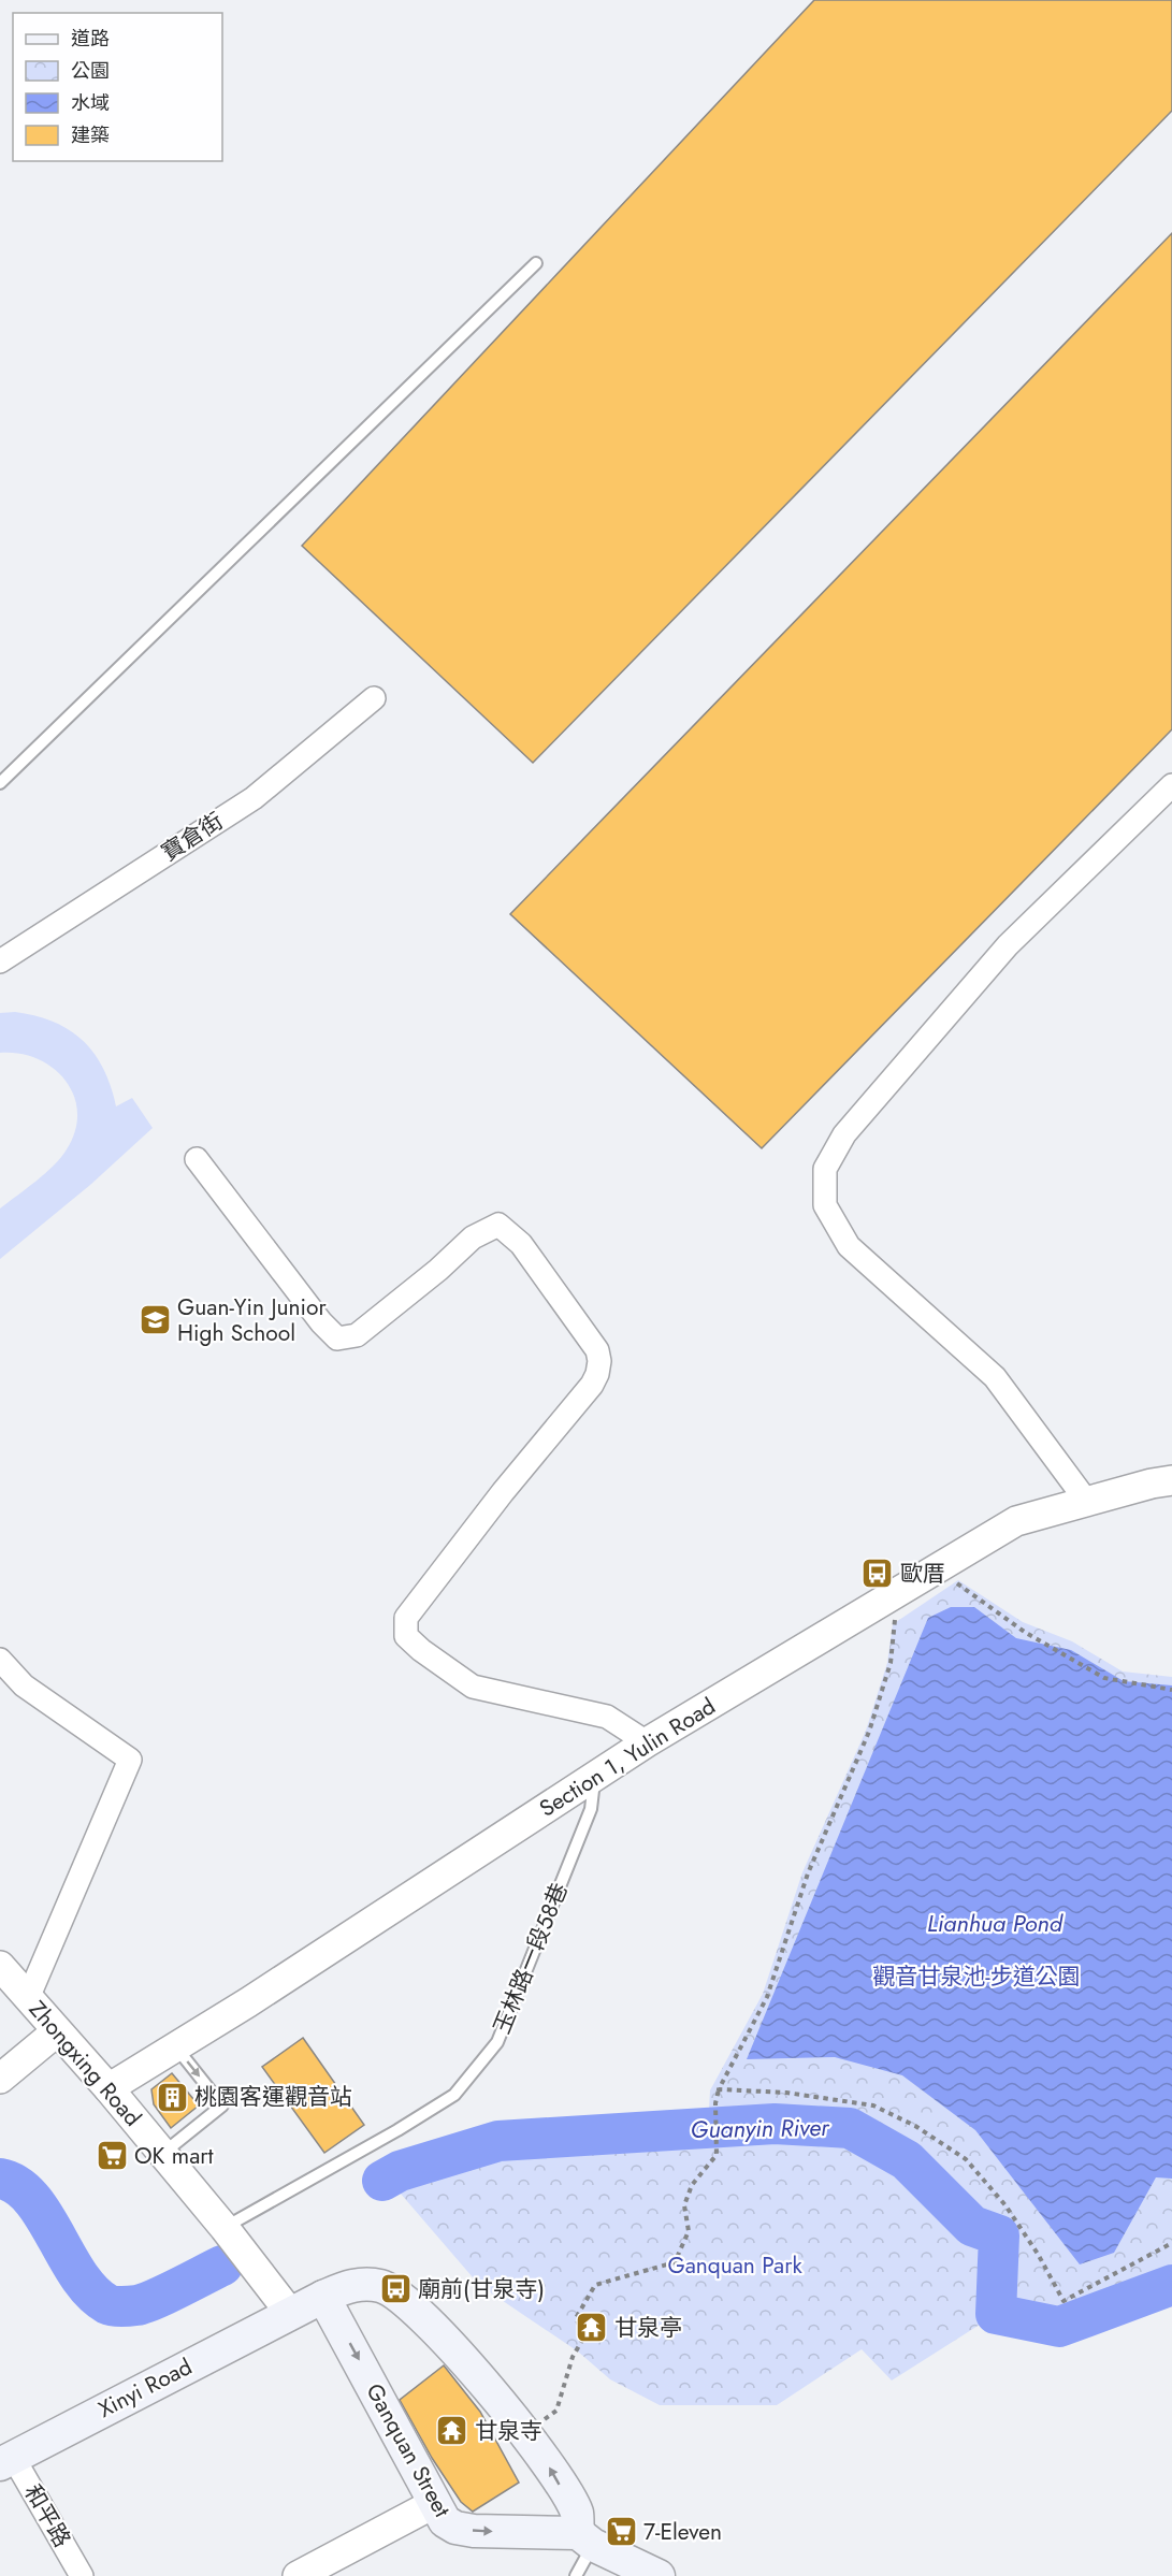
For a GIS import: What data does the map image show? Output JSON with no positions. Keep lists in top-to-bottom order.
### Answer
{
  "streets": {
    "main road": ["Xinyi Road", "Ganquan Street"],
    "street": [
      "寶倉街",
      "Section 1, Yulin Road",
      "Zhongxing Road",
      "和平路"
    ],
    "lane": ["玉林路一段58巷"]
  },
  "crossings": [
    ["Section 1, Yulin Road", "玉林路一段58巷"],
    ["Section 1, Yulin Road", "Zhongxing Road"],
    ["玉林路一段58巷", "Zhongxing Road"],
    ["Zhongxing Road", "Xinyi Road"],
    ["Xinyi Road", "和平路"]
  ],
  "water": ["Lianhua Pond", "Guanyin River"],
  "parks": ["觀音甘泉池-步道公園", "Ganquan Park"],
  "places": {
    "school or university": ["Guan-Yin Junior High School"],
    "bus stop": ["歐厝", "廟前(甘泉寺)"],
    "building": ["桃園客運觀音站"],
    "supermarket": ["OK mart", "7-Eleven"],
    "temple": ["甘泉亭", "甘泉寺"]
  },
  "legend": [
    "道路",
    "公園",
    "水域",
    "建築"
  ]
}
